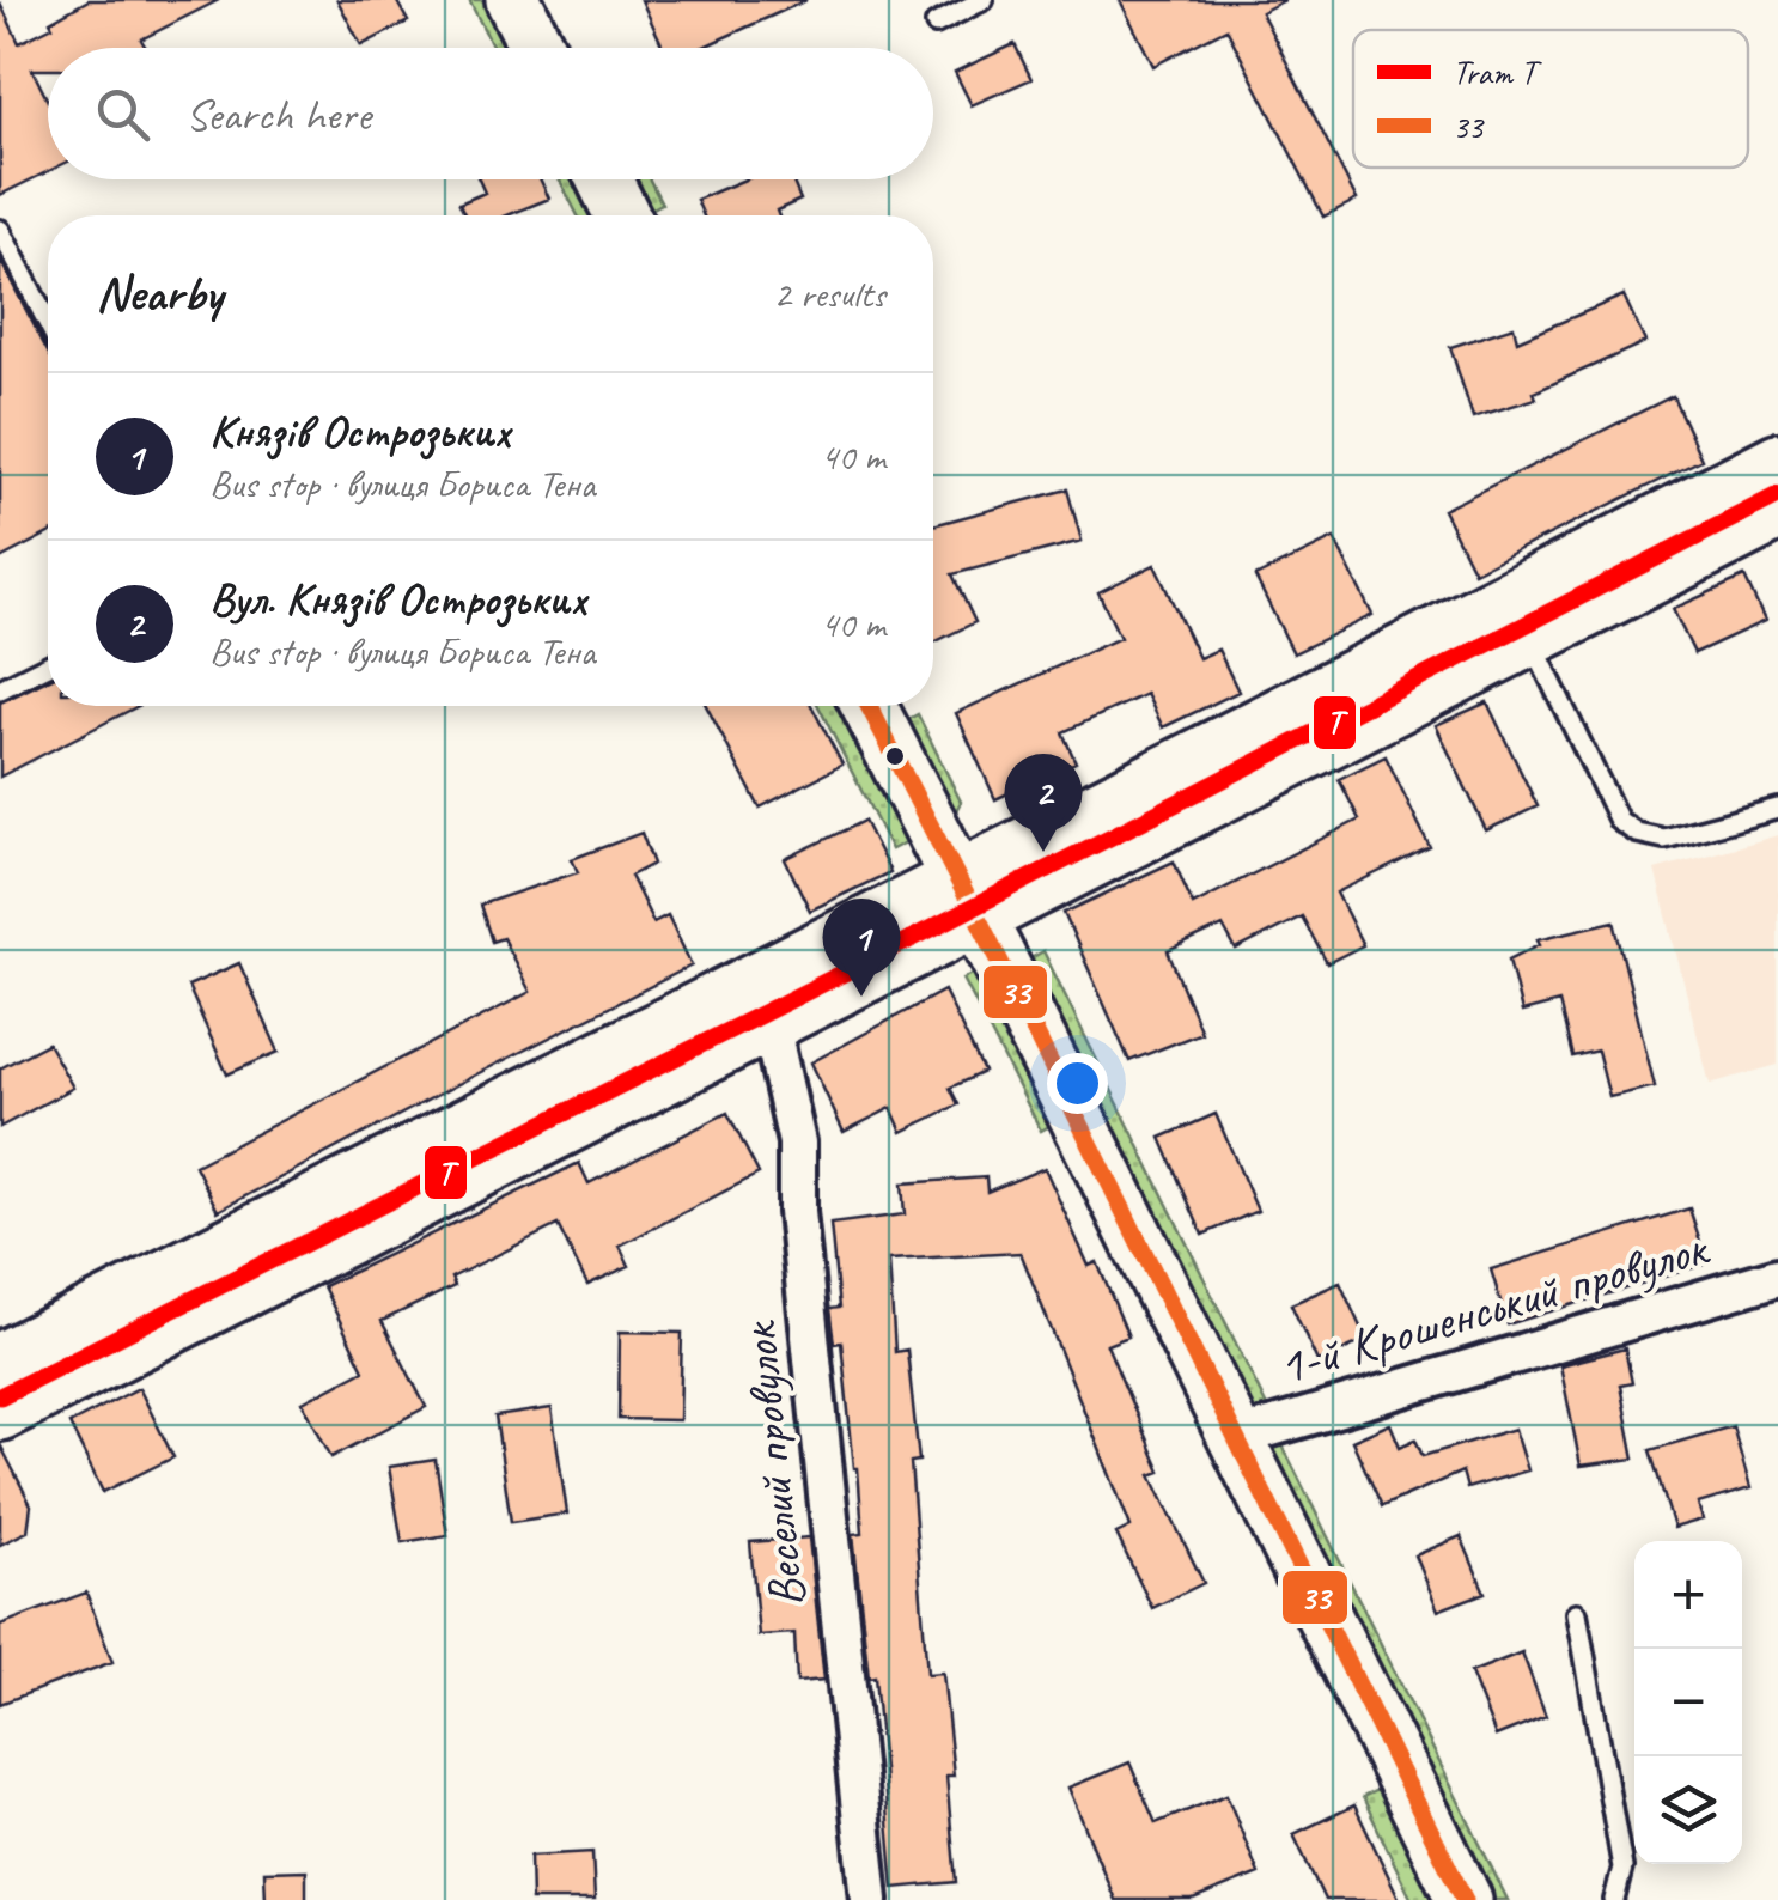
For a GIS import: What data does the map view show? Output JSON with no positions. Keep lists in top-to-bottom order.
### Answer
{
  "streets": {
    "street": ["1-й Крошенський провулок", "Веселий провулок"]
  },
  "lines": ["tram line Т", "transit line 33"],
  "legend": ["Tram Т", "33"],
  "page": {
    "search": "Search here",
    "heading": ["Nearby", "2 results"],
    "list": [
      {
        "mark": "1",
        "name": "Князів Острозьких",
        "note": "Bus stop · вулиця Бориса Тена",
        "value": "40 m"
      },
      {
        "mark": "2",
        "name": "Вул. Князів Острозьких",
        "note": "Bus stop · вулиця Бориса Тена",
        "value": "40 m"
      }
    ],
    "pins": ["2", "1"],
    "map_buttons": ["+", "−"]
  }
}
